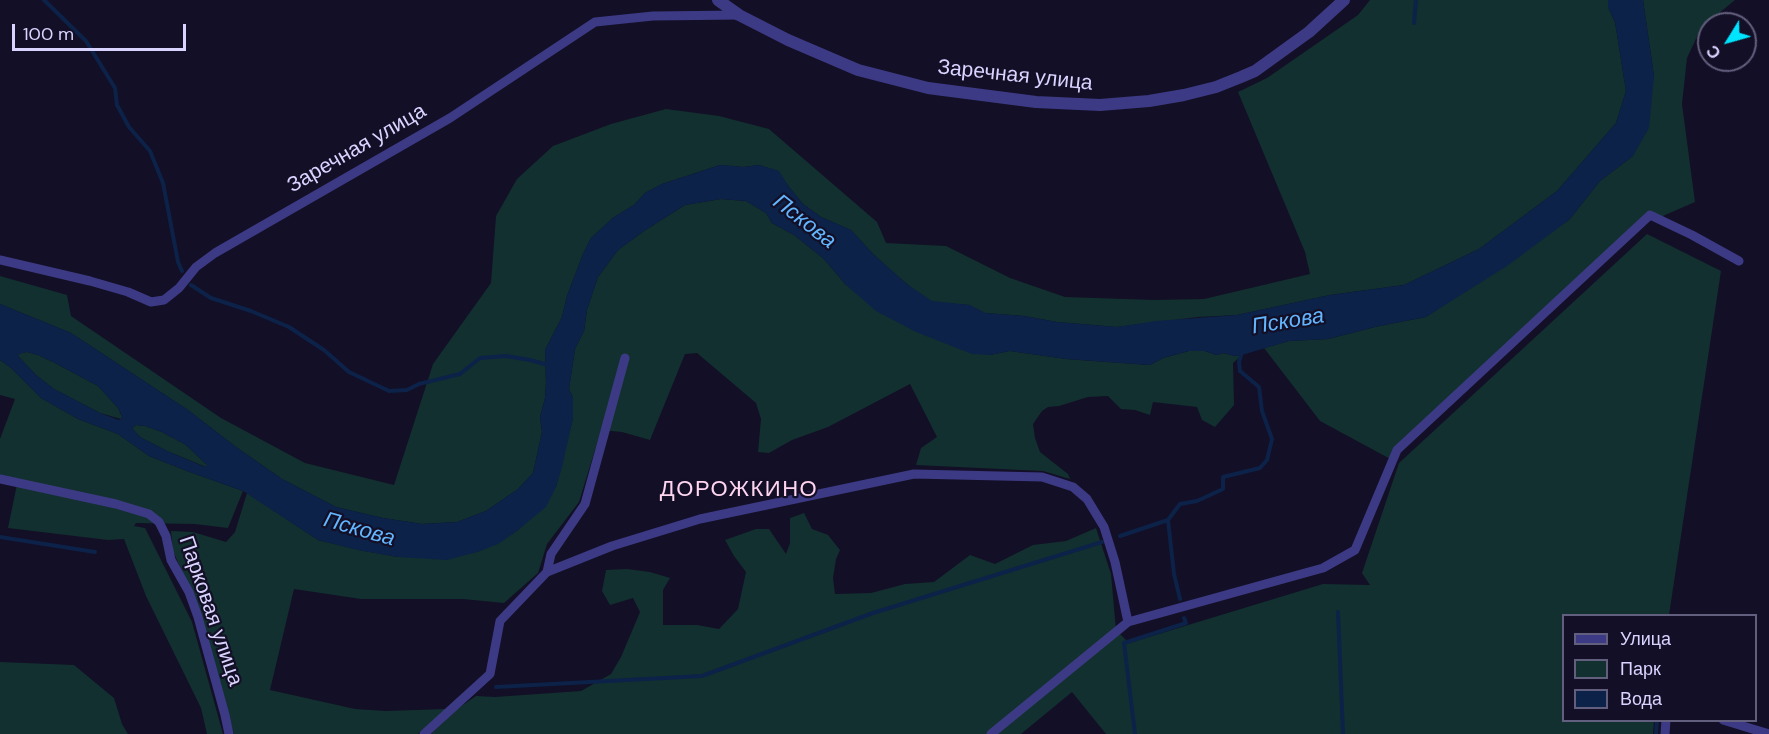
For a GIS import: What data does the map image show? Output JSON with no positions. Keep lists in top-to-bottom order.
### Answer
{
  "streets": {
    "street": ["Заречная улица", "Парковая улица"]
  },
  "districts": ["ДОРОЖКИНО"],
  "water": ["Пскова"],
  "legend": ["Улица", "Парк", "Вода"],
  "scale_bar": "100 m",
  "north": "bottom left"
}
